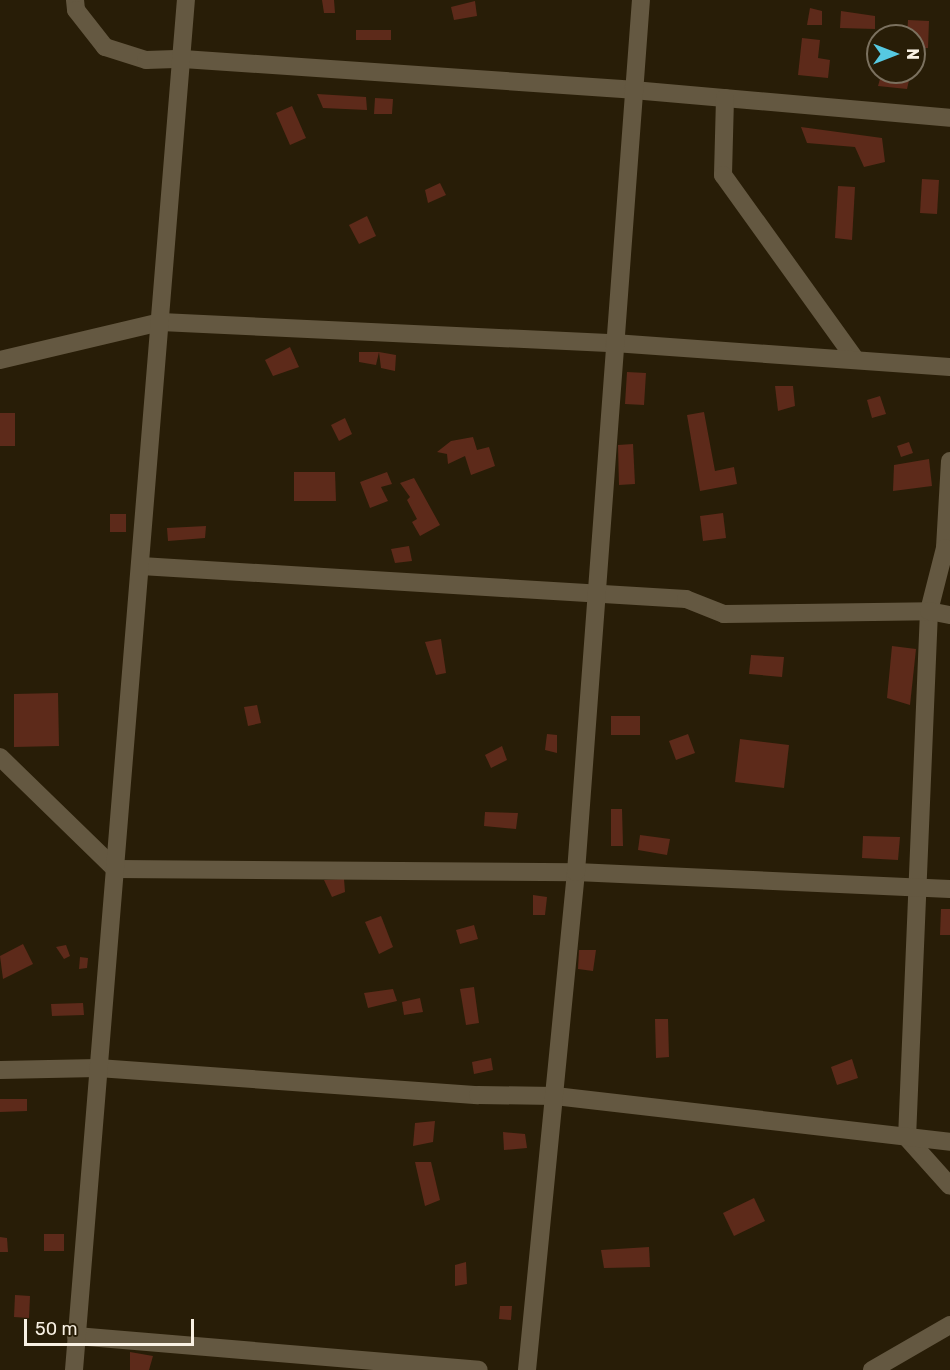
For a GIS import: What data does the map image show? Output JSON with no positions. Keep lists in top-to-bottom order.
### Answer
{
  "scale_bar": "50 m",
  "north": "right"
}
